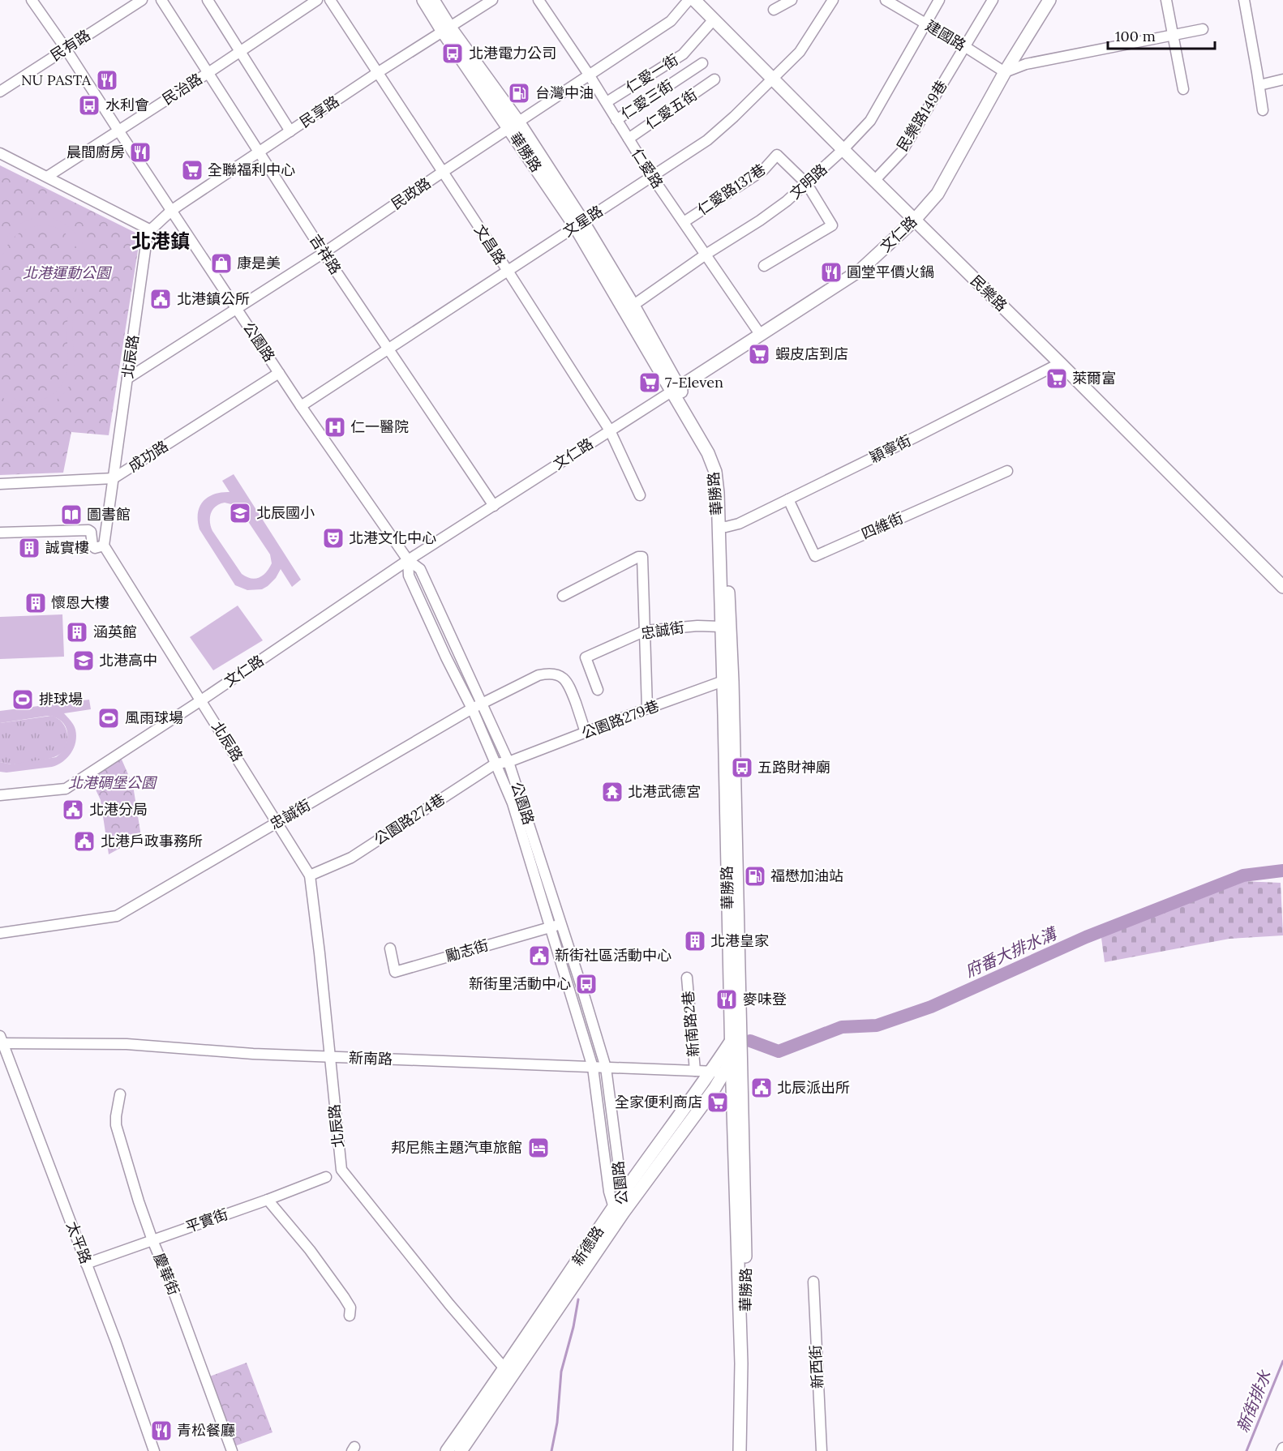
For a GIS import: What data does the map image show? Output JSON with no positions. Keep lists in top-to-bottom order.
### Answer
{
  "streets": {
    "main road": [
      "華勝路",
      "文仁路",
      "民樂路",
      "新德路"
    ],
    "street": [
      "建國路",
      "民有路",
      "仁愛一街",
      "民治路",
      "仁愛三街",
      "仁愛五街",
      "民享路",
      "民樂路149巷",
      "仁愛路",
      "文明路",
      "仁愛路137巷",
      "民政路",
      "文星路",
      "文昌路",
      "吉祥路",
      "公園路",
      "北辰路",
      "穎寧街",
      "成功路",
      "四維街",
      "忠誠街",
      "公園路279巷",
      "公園路274巷",
      "勵志街",
      "新南路2巷",
      "新南路",
      "平實街",
      "太平路",
      "慶華街",
      "新西街"
    ]
  },
  "crossings": [
    ["建國路", "民樂路149巷"],
    ["建國路", "文明路"],
    ["建國路", "文仁路"],
    ["民有路", "公園路"],
    ["仁愛一街", "仁愛路"],
    ["仁愛一街", "民樂路"],
    ["民治路", "吉祥路"],
    ["民治路", "公園路"],
    ["仁愛三街", "仁愛路"],
    ["仁愛五街", "仁愛路"],
    ["民享路", "華勝路"],
    ["民享路", "文昌路"],
    ["民享路", "吉祥路"],
    ["民享路", "公園路"],
    ["民享路", "北辰路"],
    ["民樂路149巷", "民樂路"],
    ["華勝路", "文明路"],
    ["華勝路", "民政路"],
    ["華勝路", "文星路"],
    ["華勝路", "文仁路"],
    ["華勝路", "穎寧街"],
    ["華勝路", "忠誠街"],
    ["華勝路", "公園路279巷"],
    ["華勝路", "新南路"],
    ["華勝路", "新德路"],
    ["仁愛路", "文明路"],
    ["仁愛路", "仁愛路137巷"],
    ["仁愛路", "民政路"],
    ["仁愛路", "文星路"],
    ["仁愛路", "文仁路"],
    ["文明路", "仁愛路137巷"],
    ["文明路", "民樂路"],
    ["民政路", "文昌路"],
    ["民政路", "吉祥路"],
    ["民政路", "公園路"],
    ["民政路", "北辰路"],
    ["文星路", "文昌路"],
    ["文星路", "吉祥路"],
    ["文星路", "民樂路"],
    ["文星路", "公園路"],
    ["文仁路", "文昌路"],
    ["文仁路", "吉祥路"],
    ["文仁路", "民樂路"],
    ["文仁路", "公園路"],
    ["文仁路", "北辰路"],
    ["民樂路", "穎寧街"],
    ["公園路", "成功路"],
    ["公園路", "忠誠街"],
    ["公園路", "公園路279巷"],
    ["公園路", "公園路274巷"],
    ["公園路", "勵志街"],
    ["公園路", "新南路"],
    ["公園路", "新德路"],
    ["北辰路", "成功路"],
    ["北辰路", "忠誠街"],
    ["北辰路", "公園路274巷"],
    ["北辰路", "新南路"],
    ["北辰路", "新德路"],
    ["穎寧街", "四維街"],
    ["忠誠街", "公園路279巷"],
    ["公園路279巷", "公園路274巷"],
    ["新南路2巷", "新南路"],
    ["新南路", "太平路"],
    ["新南路", "新德路"],
    ["平實街", "太平路"],
    ["平實街", "慶華街"]
  ],
  "districts": ["北港鎮"],
  "water": ["府番大排水溝", "新街排水"],
  "parks": ["北港運動公園", "北港碉堡公園"],
  "places": {
    "bus stop": [
      "北港電力公司",
      "水利會",
      "五路財神廟",
      "新街里活動中心"
    ],
    "restaurant": [
      "NU PASTA",
      "晨間廚房",
      "圓堂平價火鍋",
      "麥味登",
      "青松餐廳"
    ],
    "fuel station": ["台灣中油", "福懋加油站"],
    "supermarket": [
      "全聯福利中心",
      "蝦皮店到店",
      "萊爾富",
      "7-Eleven",
      "全家便利商店"
    ],
    "shop": ["康是美"],
    "public building": [
      "北港鎮公所",
      "北港分局",
      "北港戶政事務所",
      "新街社區活動中心",
      "北辰派出所"
    ],
    "hospital": ["仁一醫院"],
    "school or university": ["北辰國小", "北港高中"],
    "library": ["圖書館"],
    "theatre": ["北港文化中心"],
    "building": [
      "誠實樓",
      "懷恩大樓",
      "涵英館",
      "北港皇家"
    ],
    "sports": ["排球場", "風雨球場"],
    "temple": ["北港武德宮"],
    "hotel": ["邦尼熊主題汽車旅館"]
  },
  "scale_bar": "100 m"
}
